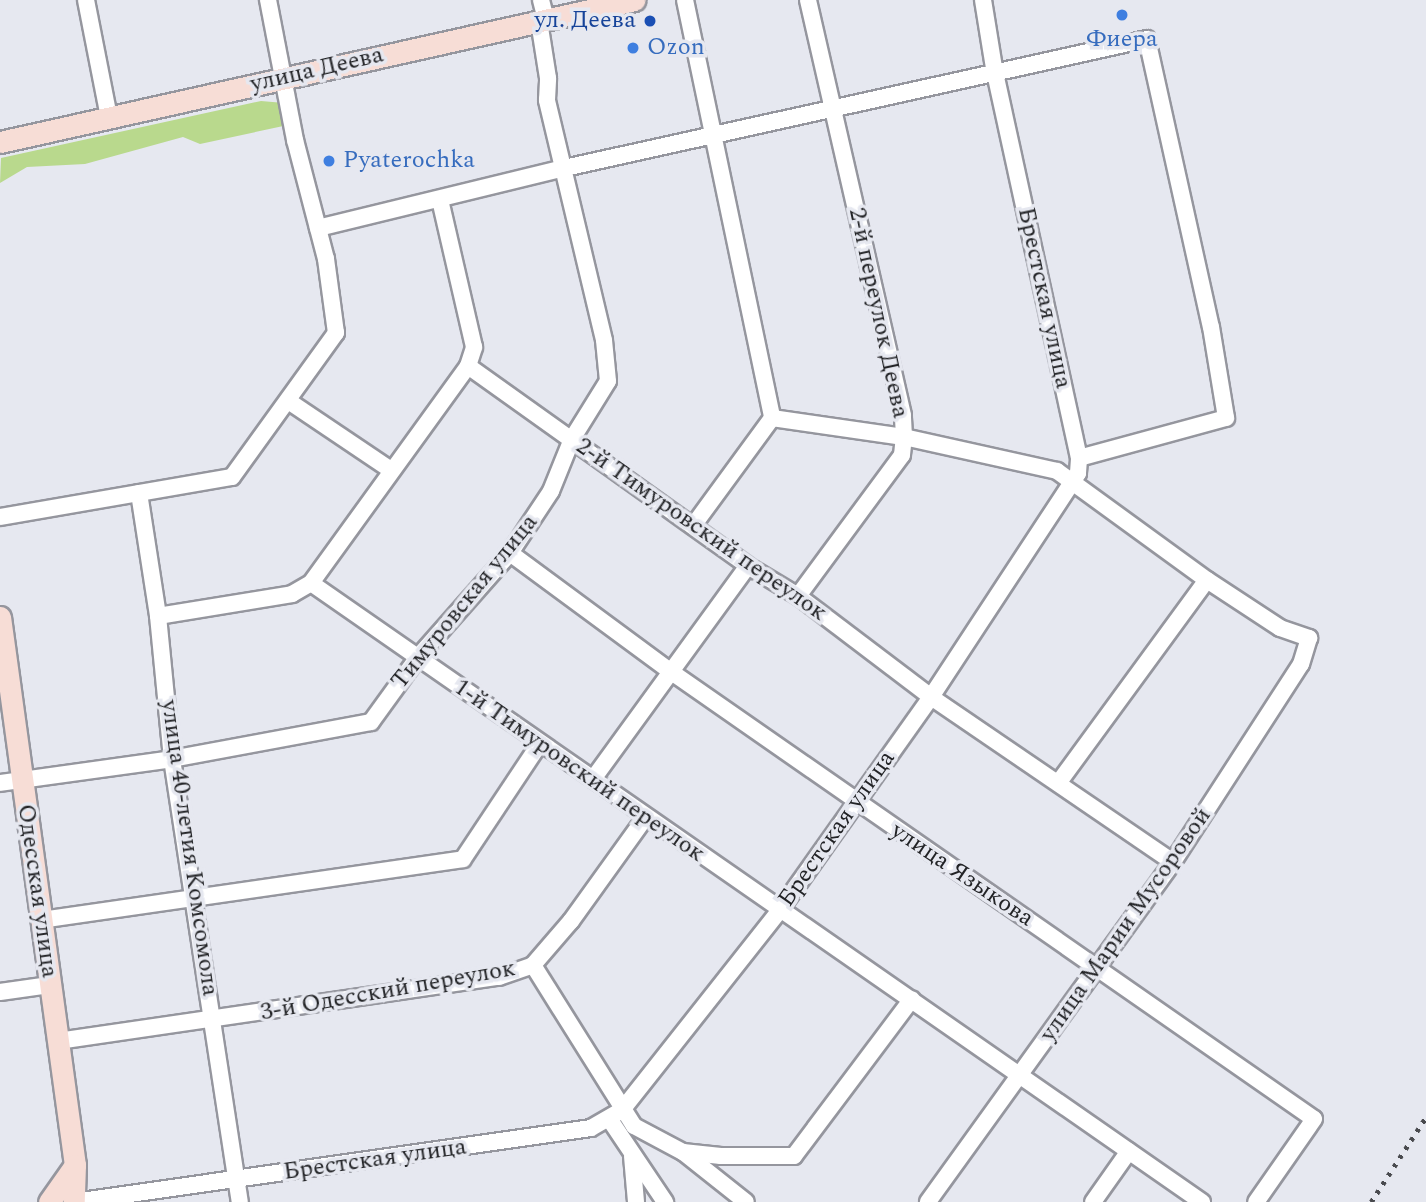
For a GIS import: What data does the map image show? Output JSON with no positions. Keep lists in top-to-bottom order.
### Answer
{
  "streets": {
    "main road": ["улица Деева", "Одесская улица"],
    "street": [
      "Брестская улица",
      "2-й переулок Деева",
      "2-й Тимуровский переулок",
      "Тимуровская улица",
      "1-й Тимуровский переулок",
      "улица 40-летия Комсомола",
      "улица Языкова",
      "улица Марии Мусоровой",
      "3-й Одесский переулок"
    ]
  },
  "crossings": [
    ["улица Деева", "Тимуровская улица"],
    ["Брестская улица", "2-й Тимуровский переулок"],
    ["Брестская улица", "1-й Тимуровский переулок"],
    ["Брестская улица", "улица 40-летия Комсомола"],
    ["Брестская улица", "улица Языкова"],
    ["Брестская улица", "Одесская улица"],
    ["2-й переулок Деева", "2-й Тимуровский переулок"],
    ["2-й Тимуровский переулок", "Тимуровская улица"],
    ["2-й Тимуровский переулок", "улица Марии Мусоровой"],
    ["Тимуровская улица", "1-й Тимуровский переулок"],
    ["Тимуровская улица", "улица 40-летия Комсомола"],
    ["Тимуровская улица", "улица Языкова"],
    ["Тимуровская улица", "Одесская улица"],
    ["1-й Тимуровский переулок", "улица Марии Мусоровой"],
    ["1-й Тимуровский переулок", "3-й Одесский переулок"],
    ["улица 40-летия Комсомола", "3-й Одесский переулок"],
    ["улица Языкова", "улица Марии Мусоровой"],
    ["Одесская улица", "3-й Одесский переулок"]
  ],
  "places": [
    "Фиера",
    "ул. Деева",
    "Ozon",
    "Pyaterochka"
  ]
}
